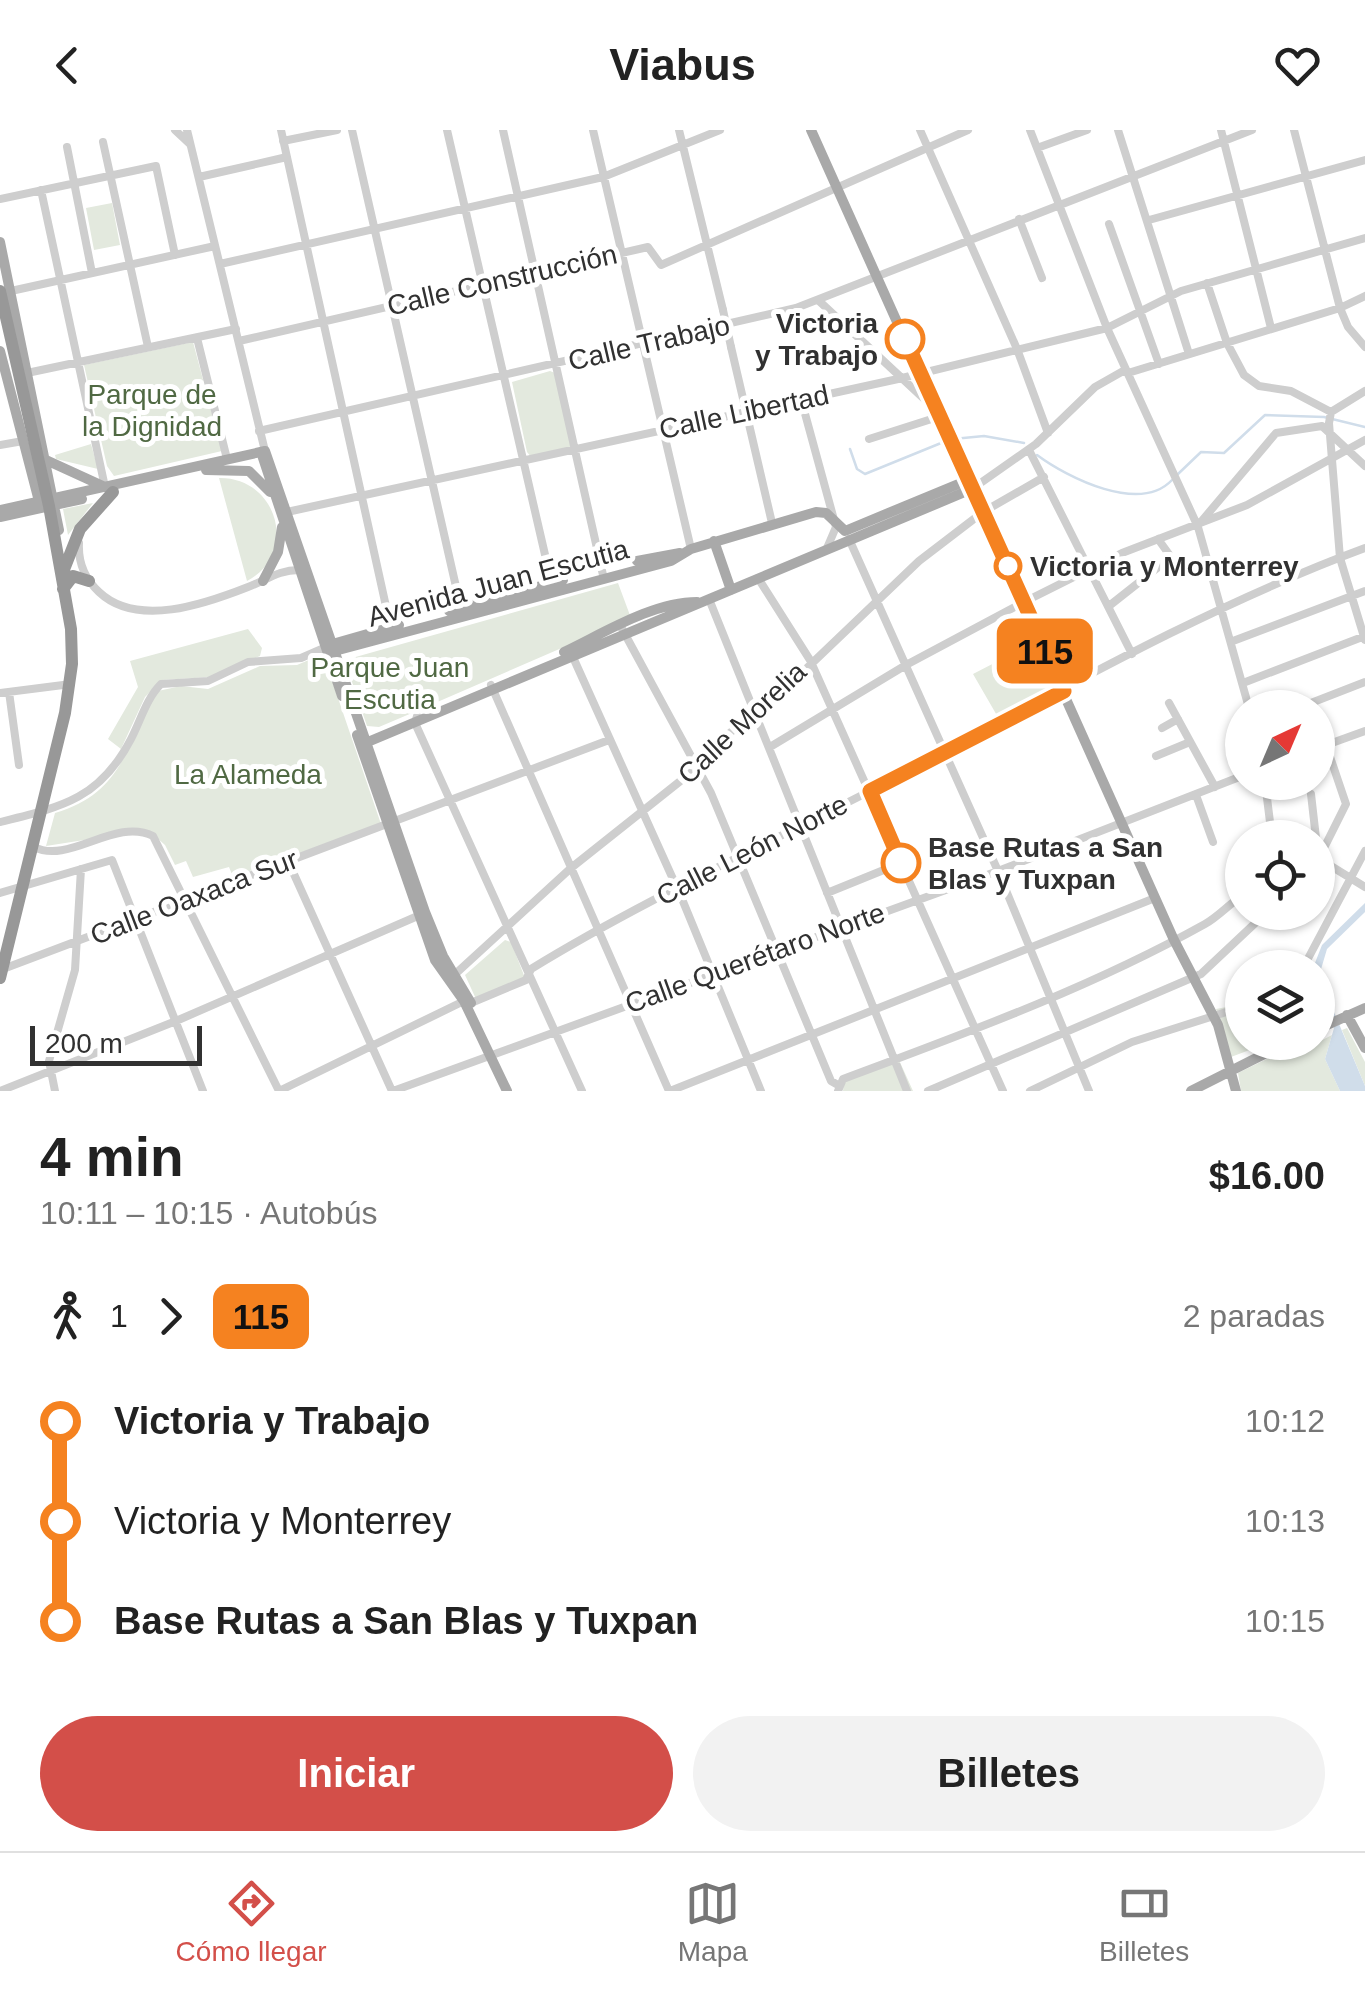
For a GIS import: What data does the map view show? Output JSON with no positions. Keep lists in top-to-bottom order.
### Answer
{
  "streets": {
    "main road": ["Avenida Juan Escutia"],
    "street": [
      "Calle Construcción",
      "Calle Trabajo",
      "Calle Libertad",
      "Calle Morelia",
      "Calle León Norte",
      "Calle Oaxaca Sur",
      "Calle Querétaro Norte"
    ]
  },
  "parks": ["Parque de la Dignidad", "Parque Juan Escutia", "La Alameda"],
  "places": ["Victoria y Trabajo", "Victoria y Monterrey", "Base Rutas a San Blas y Tuxpan"],
  "lines": ["bus line 115"],
  "scale_bar": "200 m",
  "north": "top right",
  "page": {
    "header": "Viabus",
    "on_map": "115",
    "scale": "200 m",
    "heading": ["4 min", "10:11 – 10:15 · Autobús", "$16.00"],
    "legs": ["1", "115", "2 paradas"],
    "list": [
      {
        "name": "Victoria y Trabajo",
        "value": "10:12"
      },
      {
        "name": "Victoria y Monterrey",
        "value": "10:13"
      },
      {
        "name": "Base Rutas a San Blas y Tuxpan",
        "value": "10:15"
      }
    ],
    "buttons": ["Iniciar", "Billetes"],
    "tabs": ["Cómo llegar", "Mapa", "Billetes"]
  }
}
